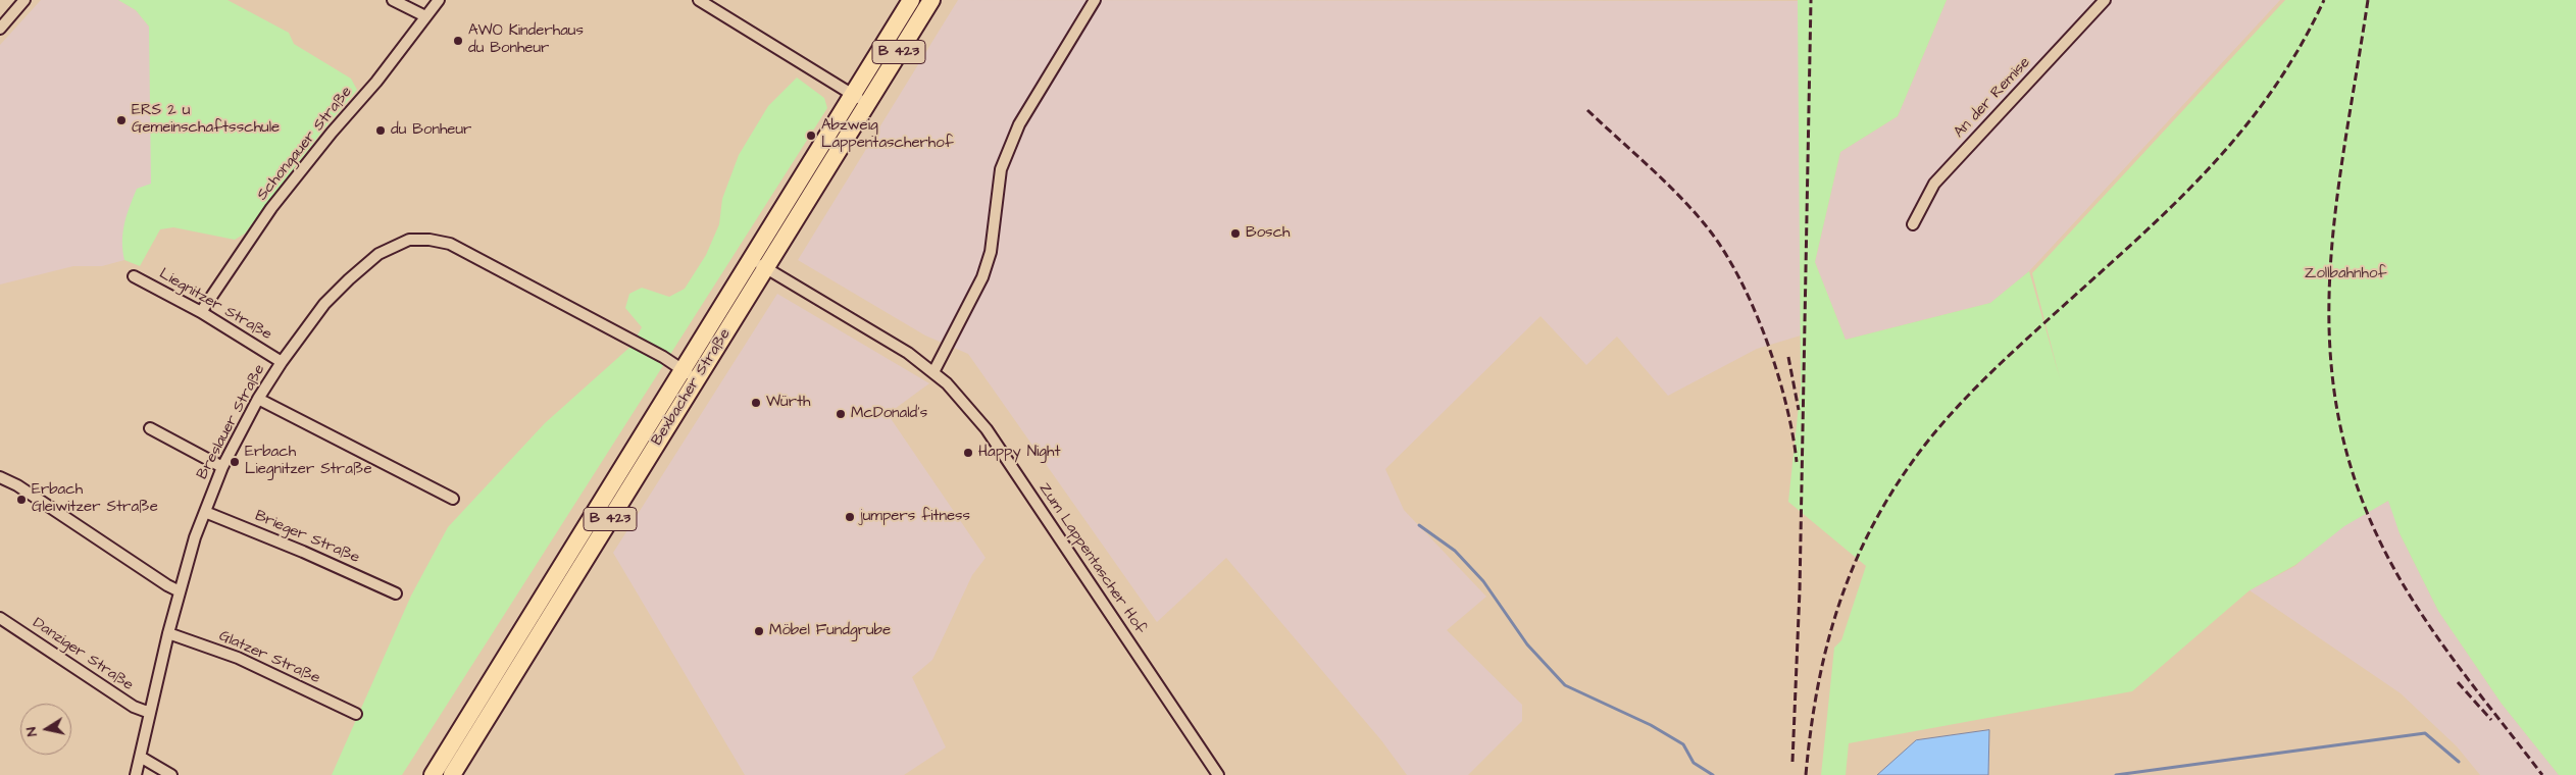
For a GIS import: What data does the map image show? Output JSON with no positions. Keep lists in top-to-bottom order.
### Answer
{
  "streets": {
    "main road": ["B 423", "Bexbacher Straße"],
    "street": [
      "An der Remise",
      "Schongauer Straße",
      "Liegnitzer Straße",
      "Breslauer Straße",
      "Brieger Straße",
      "Zum Lappentascher Hof",
      "Danziger Straße",
      "Glatzer Straße"
    ]
  },
  "crossings": [
    ["Schongauer Straße", "Liegnitzer Straße"],
    ["Liegnitzer Straße", "Breslauer Straße"],
    ["Bexbacher Straße", "Breslauer Straße"],
    ["Bexbacher Straße", "Zum Lappentascher Hof"],
    ["Breslauer Straße", "Brieger Straße"],
    ["Breslauer Straße", "Danziger Straße"],
    ["Breslauer Straße", "Glatzer Straße"]
  ],
  "parks": ["Zollbahnhof"],
  "places": [
    "AWO Kinderhaus du Bonheur",
    "ERS 2 u Gemeinschaftsschule",
    "du Bonheur",
    "Abzweig Lappentascherhof",
    "Bosch",
    "Würth",
    "McDonald's",
    "Happy Night",
    "Erbach Liegnitzer Straße",
    "Erbach Gleiwitzer Straße",
    "jumpers fitness",
    "Möbel Fundgrube"
  ],
  "north": "left"
}
